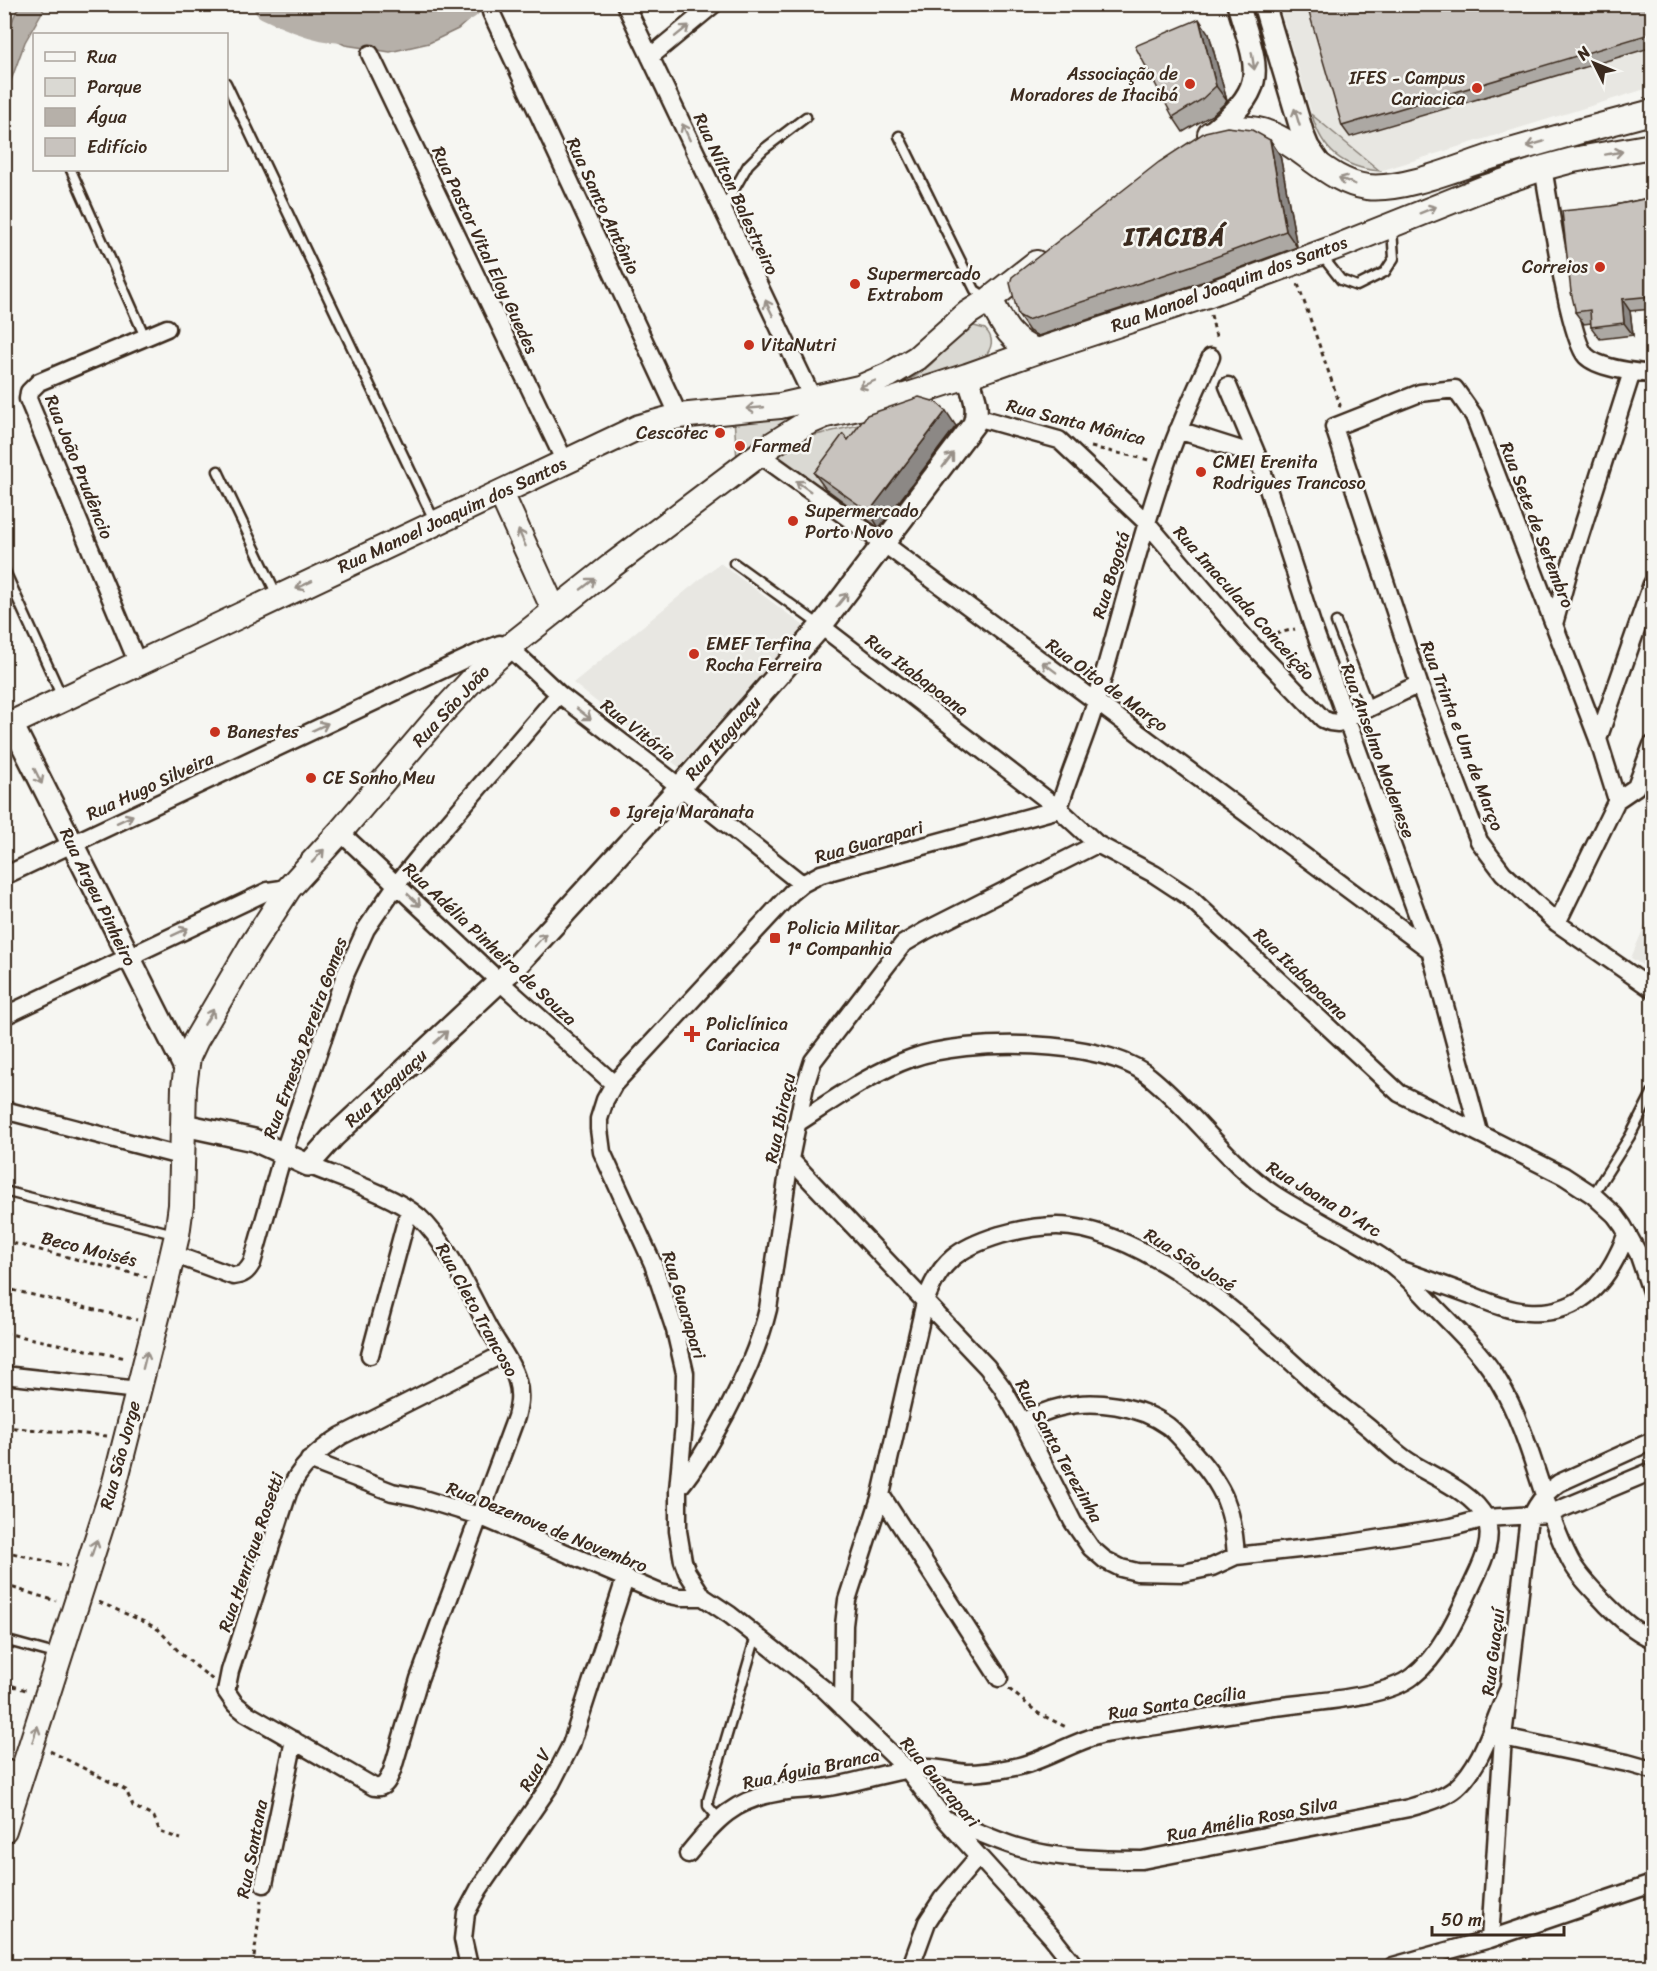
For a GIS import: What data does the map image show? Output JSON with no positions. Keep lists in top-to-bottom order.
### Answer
{
  "streets": {
    "main road": ["Rua Manoel Joaquim dos Santos", "Rua São João", "Rua São Jorge"],
    "street": [
      "Rua Nílton Balestreiro",
      "Rua Santo Antônio",
      "Rua Pastor Vital Eloy Guedes",
      "Rua Santa Mônica",
      "Rua João Prudêncio",
      "Rua Sete de Setembro",
      "Rua Bogotá",
      "Rua Imaculada Conceição",
      "Rua Itabapoana",
      "Rua Oito de Março",
      "Rua Vitória",
      "Rua Trinta e Um de Março",
      "Rua Itaguaçu",
      "Rua Anselmo Modenese",
      "Rua Hugo Silveira",
      "Rua Guarapari",
      "Rua Argeu Pinheiro",
      "Rua Adélia Pinheiro de Souza",
      "Rua Ernesto Pereira Gomes",
      "Rua Ibiraçu",
      "Rua Joana D'Arc",
      "Rua São José",
      "Rua Cleto Trancoso",
      "Rua Santa Terezinha",
      "Rua Dezenove de Novembro",
      "Rua Henrique Rosetti",
      "Rua Guaçuí",
      "Rua Santa Cecília",
      "Rua Águia Branca",
      "Rua V",
      "Rua Amélia Rosa Silva",
      "Rua Santana"
    ],
    "path": ["Beco Moisés"]
  },
  "crossings": [
    ["Rua Nílton Balestreiro", "Rua Manoel Joaquim dos Santos"],
    ["Rua Santo Antônio", "Rua Manoel Joaquim dos Santos"],
    ["Rua Pastor Vital Eloy Guedes", "Rua Manoel Joaquim dos Santos"],
    ["Rua Manoel Joaquim dos Santos", "Rua João Prudêncio"],
    ["Rua Manoel Joaquim dos Santos", "Rua São João"],
    ["Rua Manoel Joaquim dos Santos", "Rua Argeu Pinheiro"],
    ["Rua Santa Mônica", "Rua Bogotá"],
    ["Rua Santa Mônica", "Rua Imaculada Conceição"],
    ["Rua Santa Mônica", "Rua Itaguaçu"],
    ["Rua Sete de Setembro", "Rua Trinta e Um de Março"],
    ["Rua Bogotá", "Rua Imaculada Conceição"],
    ["Rua Bogotá", "Rua Itabapoana"],
    ["Rua Bogotá", "Rua Oito de Março"],
    ["Rua Bogotá", "Rua Guarapari"],
    ["Rua Imaculada Conceição", "Rua Anselmo Modenese"],
    ["Rua Itabapoana", "Rua Itaguaçu"],
    ["Rua Itabapoana", "Rua Anselmo Modenese"],
    ["Rua Itabapoana", "Rua Guarapari"],
    ["Rua Itabapoana", "Rua Ibiraçu"],
    ["Rua Oito de Março", "Rua São João"],
    ["Rua Oito de Março", "Rua Itaguaçu"],
    ["Rua Oito de Março", "Rua Anselmo Modenese"],
    ["Rua São João", "Rua Vitória"],
    ["Rua São João", "Rua Hugo Silveira"],
    ["Rua São João", "Rua Argeu Pinheiro"],
    ["Rua São João", "Rua Adélia Pinheiro de Souza"],
    ["Rua São João", "Rua São Jorge"],
    ["Rua Vitória", "Rua Itaguaçu"],
    ["Rua Vitória", "Rua Hugo Silveira"],
    ["Rua Vitória", "Rua Guarapari"],
    ["Rua Vitória", "Rua Ernesto Pereira Gomes"],
    ["Rua Itaguaçu", "Rua Adélia Pinheiro de Souza"],
    ["Rua Itaguaçu", "Rua Cleto Trancoso"],
    ["Rua Hugo Silveira", "Rua Argeu Pinheiro"],
    ["Rua Guarapari", "Rua Adélia Pinheiro de Souza"],
    ["Rua Guarapari", "Rua Ibiraçu"],
    ["Rua Guarapari", "Rua São José"],
    ["Rua Guarapari", "Rua Dezenove de Novembro"],
    ["Rua Guarapari", "Rua Águia Branca"],
    ["Rua Guarapari", "Rua Amélia Rosa Silva"],
    ["Rua Argeu Pinheiro", "Rua São Jorge"],
    ["Rua Adélia Pinheiro de Souza", "Rua Ernesto Pereira Gomes"],
    ["Rua Ernesto Pereira Gomes", "Rua Cleto Trancoso"],
    ["Rua Ernesto Pereira Gomes", "Rua São Jorge"],
    ["Rua Ibiraçu", "Rua Joana D'Arc"],
    ["Rua Ibiraçu", "Rua Santa Terezinha"],
    ["Rua Joana D'Arc", "Rua Santa Terezinha"],
    ["Rua Joana D'Arc", "Rua Guaçuí"],
    ["Beco Moisés", "Rua São Jorge"],
    ["Rua São José", "Rua Santa Terezinha"],
    ["Rua São José", "Rua Santa Cecília"],
    ["Rua Cleto Trancoso", "Rua São Jorge"],
    ["Rua Cleto Trancoso", "Rua Dezenove de Novembro"],
    ["Rua Cleto Trancoso", "Rua Henrique Rosetti"],
    ["Rua Santa Terezinha", "Rua Guaçuí"],
    ["Rua Santa Terezinha", "Rua Santa Cecília"],
    ["Rua Dezenove de Novembro", "Rua Henrique Rosetti"],
    ["Rua Dezenove de Novembro", "Rua V"],
    ["Rua Henrique Rosetti", "Rua Santana"],
    ["Rua Guaçuí", "Rua Amélia Rosa Silva"],
    ["Rua Santa Cecília", "Rua Águia Branca"]
  ],
  "one_way": [
    "Rua Nílton Balestreiro",
    "Rua Oito de Março",
    "Rua São João",
    "Rua Vitória",
    "Rua Itaguaçu",
    "Rua Adélia Pinheiro de Souza",
    "Rua São Jorge"
  ],
  "districts": ["ITACIBÁ"],
  "places": {
    "other": [
      "Associação de Moradores de Itacibá",
      "IFES - Campus Cariacica",
      "Correios",
      "Supermercado Extrabom",
      "VitaNutri",
      "Cescotec",
      "Farmed",
      "CMEI Erenita Rodrigues Trancoso",
      "Supermercado Porto Novo",
      "EMEF Terfina Rocha Ferreira",
      "Banestes",
      "CE Sonho Meu",
      "Igreja Maranata"
    ],
    "transit": ["Policia Militar 1ª Companhia"],
    "health": ["Policlínica Cariacica"]
  },
  "legend": [
    "Rua",
    "Parque",
    "Água",
    "Edifício"
  ],
  "scale_bar": "50 m",
  "north": "top left"
}
